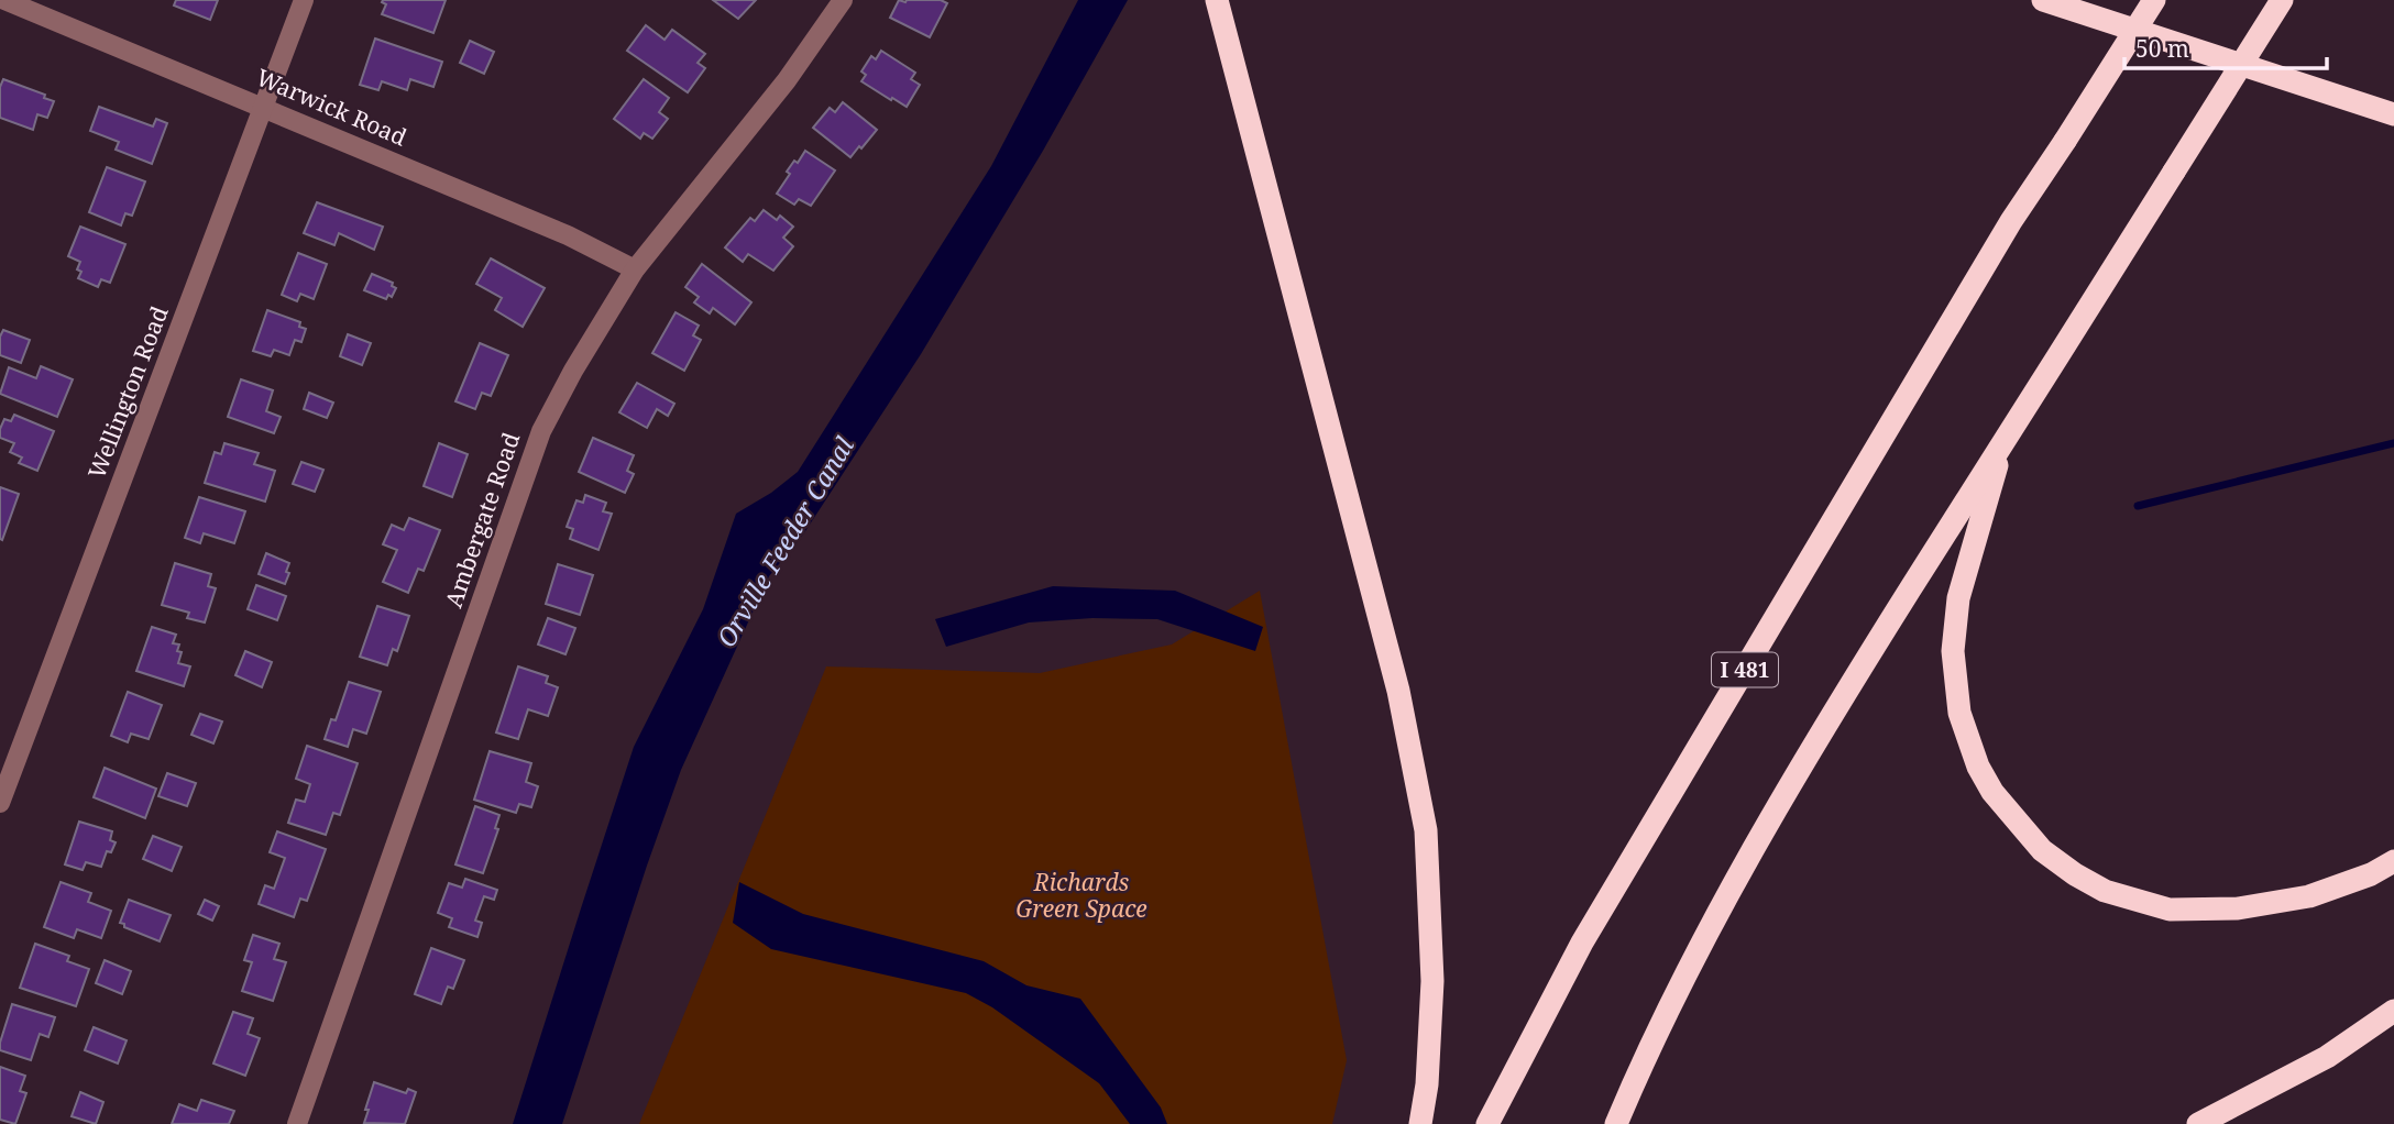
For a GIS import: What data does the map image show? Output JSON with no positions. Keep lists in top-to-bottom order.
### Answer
{
  "streets": {
    "highway": ["I 481"],
    "street": ["Warwick Road", "Wellington Road", "Ambergate Road"]
  },
  "crossings": [
    ["Warwick Road", "Wellington Road"],
    ["Warwick Road", "Ambergate Road"]
  ],
  "water": ["Orville Feeder Canal"],
  "parks": ["Richards Green Space"],
  "scale_bar": "50 m"
}
